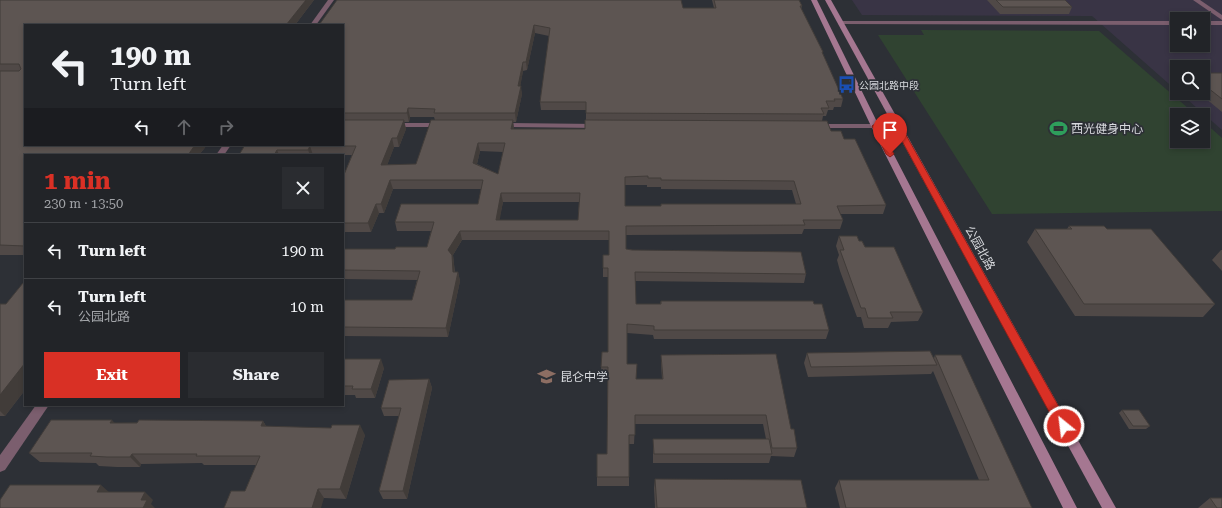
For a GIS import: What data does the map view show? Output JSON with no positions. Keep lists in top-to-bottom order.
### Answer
{
  "streets": {
    "main road": ["公园北路"]
  },
  "places": {
    "bus stop": ["公园北路中段"],
    "sports": ["西光健身中心"],
    "school or university": ["昆仑中学"]
  },
  "page": {
    "turn": ["190 m", "Turn left"],
    "heading": ["1 min", "230 m · 13:50"],
    "list": [
      {
        "name": "Turn left",
        "value": "190 m"
      },
      {
        "name": "Turn left",
        "note": "公园北路",
        "value": "10 m"
      }
    ],
    "buttons": ["Exit", "Share"]
  }
}
